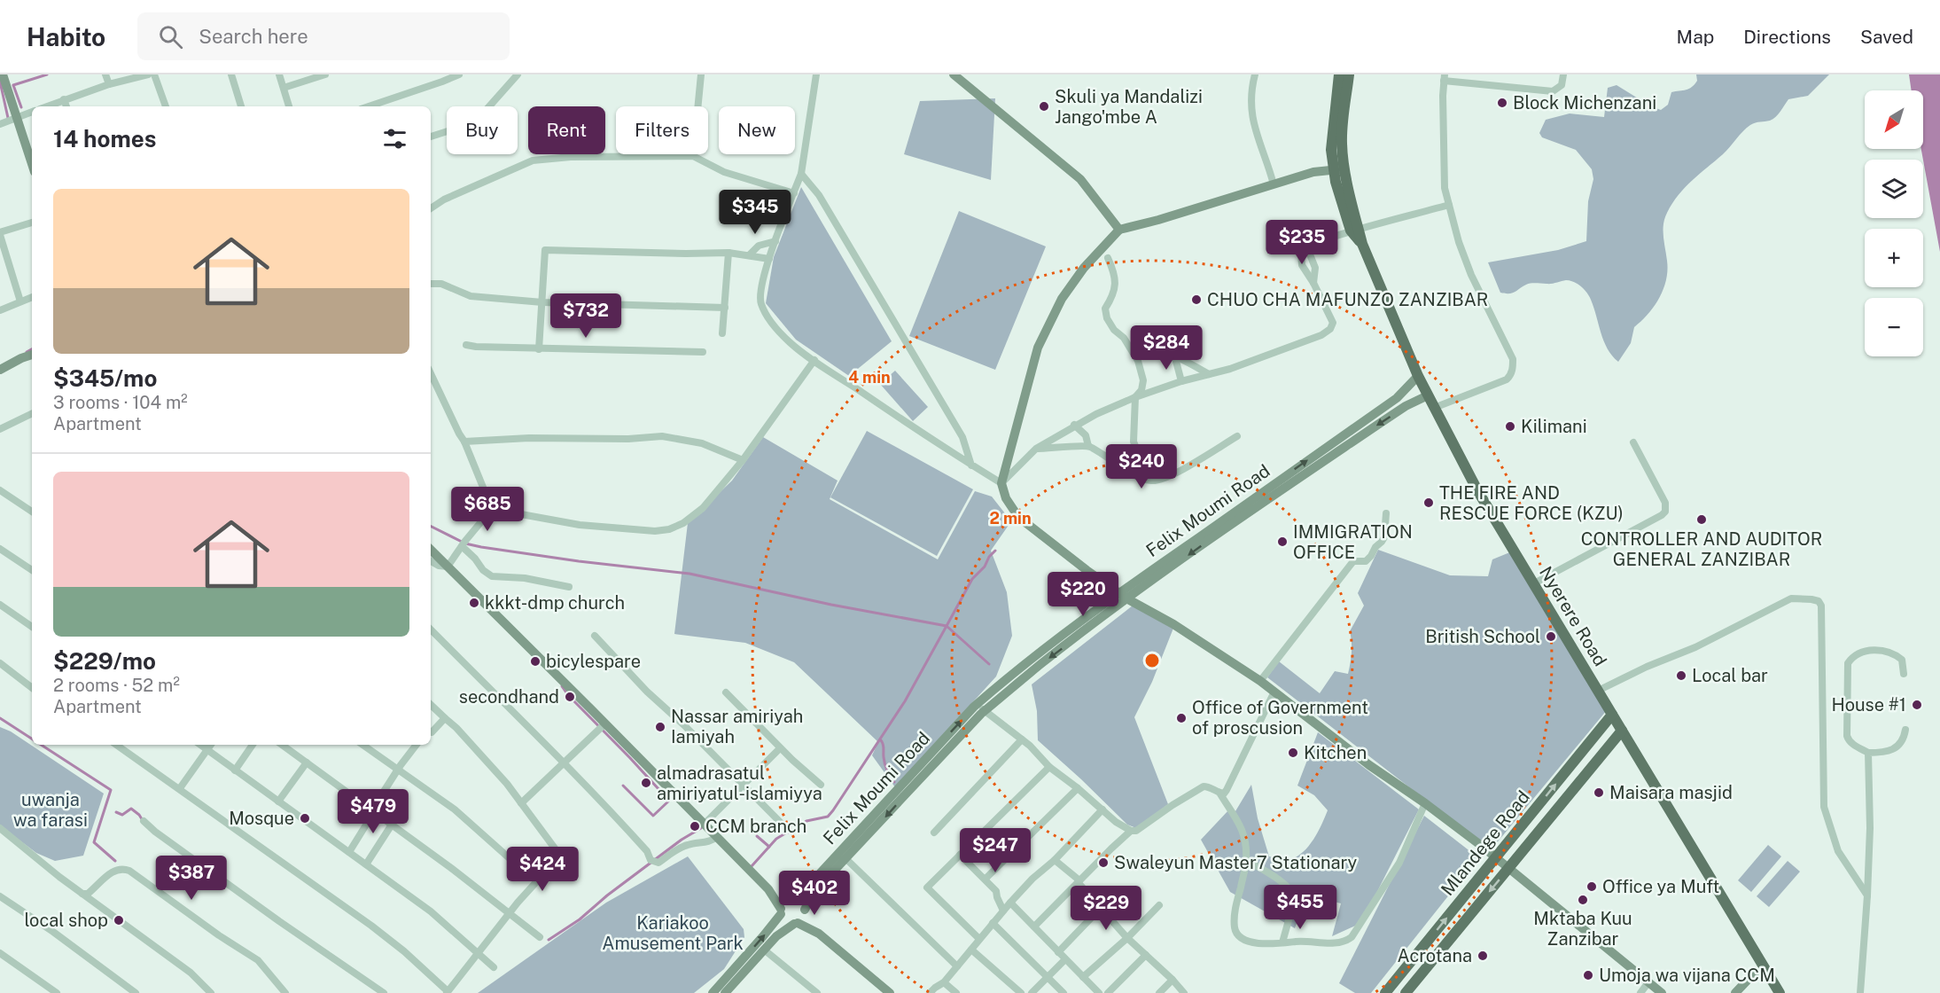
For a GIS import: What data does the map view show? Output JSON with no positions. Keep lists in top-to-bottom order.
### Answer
{
  "streets": {
    "main road": ["Felix Moumi Road", "Nyerere Road", "Mlandege Road"]
  },
  "crossings": [
    ["Felix Moumi Road", "Nyerere Road"],
    ["Nyerere Road", "Mlandege Road"]
  ],
  "parks": ["uwanja wa farasi", "Kariakoo Amusement Park"],
  "places": [
    "Block Michenzani",
    "Skuli ya Mandalizi Jango'mbe A",
    "CHUO CHA MAFUNZO ZANZIBAR",
    "Kilimani",
    "THE FIRE AND RESCUE FORCE (KZU)",
    "CONTROLLER AND AUDITOR GENERAL ZANZIBAR",
    "IMMIGRATION OFFICE",
    "kkkt-dmp church",
    "British School",
    "bicylespare",
    "Local bar",
    "secondhand",
    "House #1",
    "Office of Government of proscusion",
    "Nassar amiriyah Iamiyah",
    "Kitchen",
    "almadrasatul amiriyatul-islamiyya",
    "Maisara masjid",
    "Mosque",
    "CCM branch",
    "Swaleyun Master7 Stationary",
    "Office ya Muft",
    "Mktaba Kuu Zanzibar",
    "local shop",
    "Acrotana",
    "Umoja wa vijana CCM"
  ],
  "north": "bottom left",
  "page": {
    "header": "Habito",
    "search": "Search here",
    "nav": ["Map", "Directions", "Saved"],
    "map_buttons": ["+", "−"],
    "chip": [
      "Buy",
      "Rent",
      "Filters",
      "New"
    ],
    "heading": "14 homes",
    "list": [
      {
        "name": "$345/mo",
        "note": "3 rooms · 104 m² · Apartment"
      },
      {
        "name": "$229/mo",
        "note": "2 rooms · 52 m² · Apartment"
      }
    ],
    "price": [
      "$345",
      "$235",
      "$732",
      "$284",
      "$240",
      "$685",
      "$220",
      "$479",
      "$247",
      "$424",
      "$387",
      "$402",
      "$455",
      "$229"
    ]
  },
  "rings": ["4 min", "2 min"]
}
